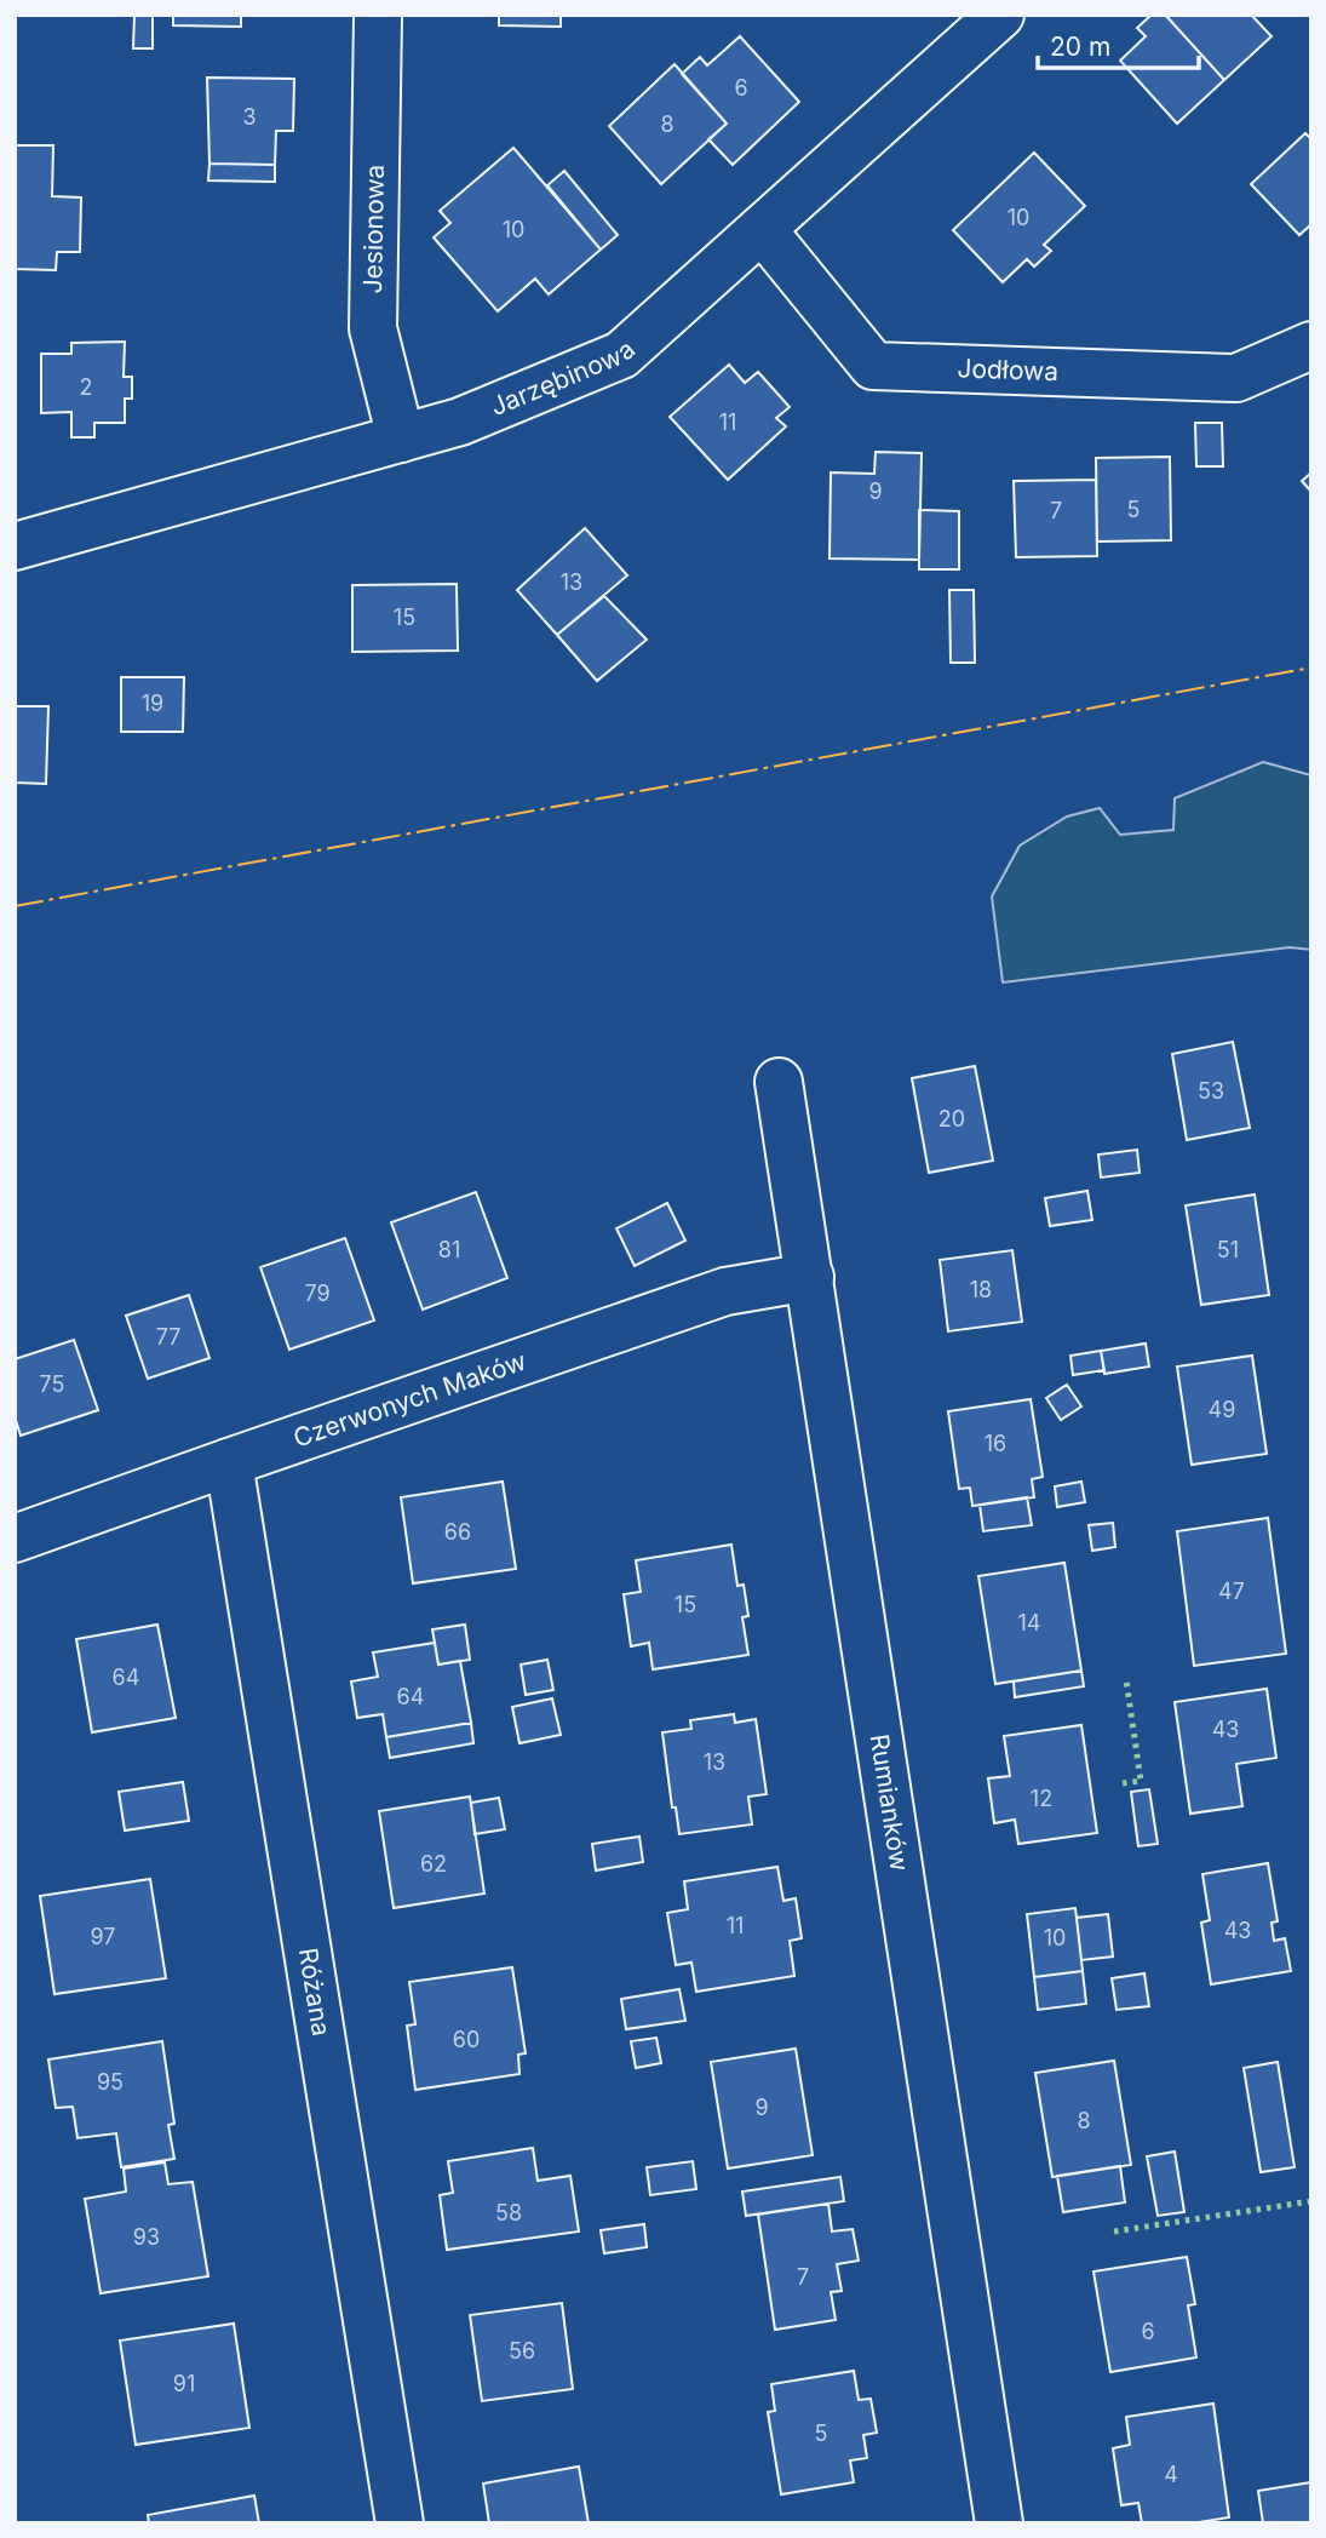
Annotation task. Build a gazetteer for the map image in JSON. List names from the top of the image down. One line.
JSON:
{"streets":{"street":["Jesionowa","Jodłowa","Jarzębinowa","Czerwonych Maków","Rumianków","Różana"]},"crossings":[["Jesionowa","Jarzębinowa"],["Jodłowa","Jarzębinowa"],["Czerwonych Maków","Rumianków"],["Czerwonych Maków","Różana"]],"house_numbers":["6","3","8","10","10","2","11","9","5","7","13","15","19","53","20","81","51","18","79","77","75","49","16","66","47","15","14","64","64","43","13","12","62","11","43","97","10","60","95","9","8","58","93","7","6","56","91","5","4"],"scale_bar":"20 m"}
